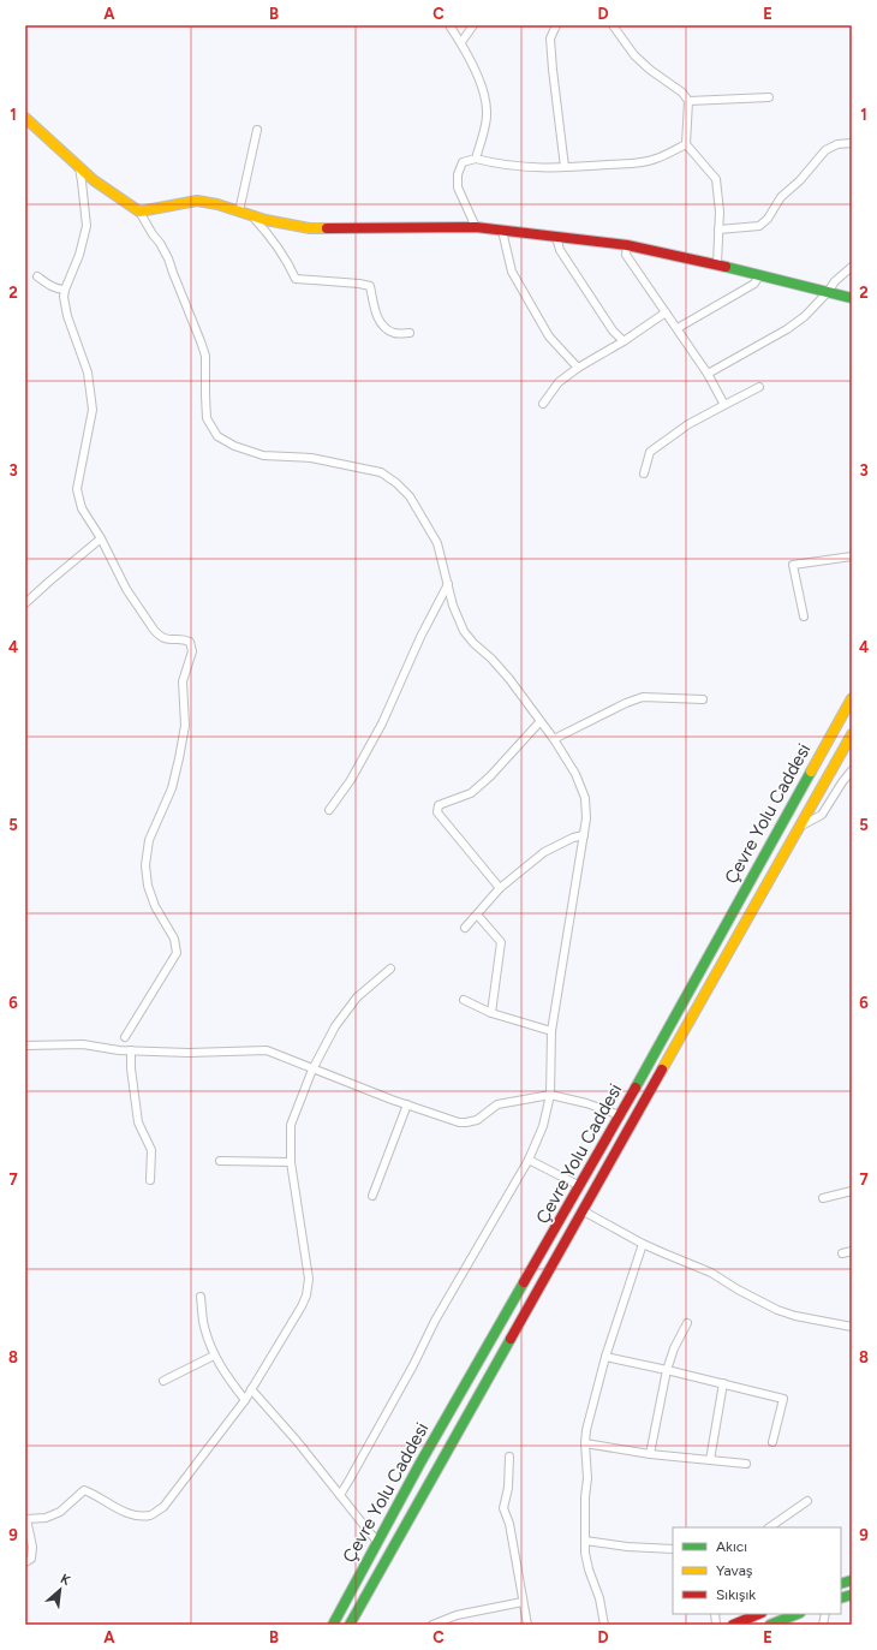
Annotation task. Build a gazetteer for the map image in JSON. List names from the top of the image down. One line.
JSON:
{"streets":{"main road":["Çevre Yolu Caddesi"]},"legend":["Akıcı","Yavaş","Sıkışık"],"north":"top right","grid":{"columns":["A","B","C","D","E"],"rows":["1","2","3","4","5","6","7","8","9"]}}
